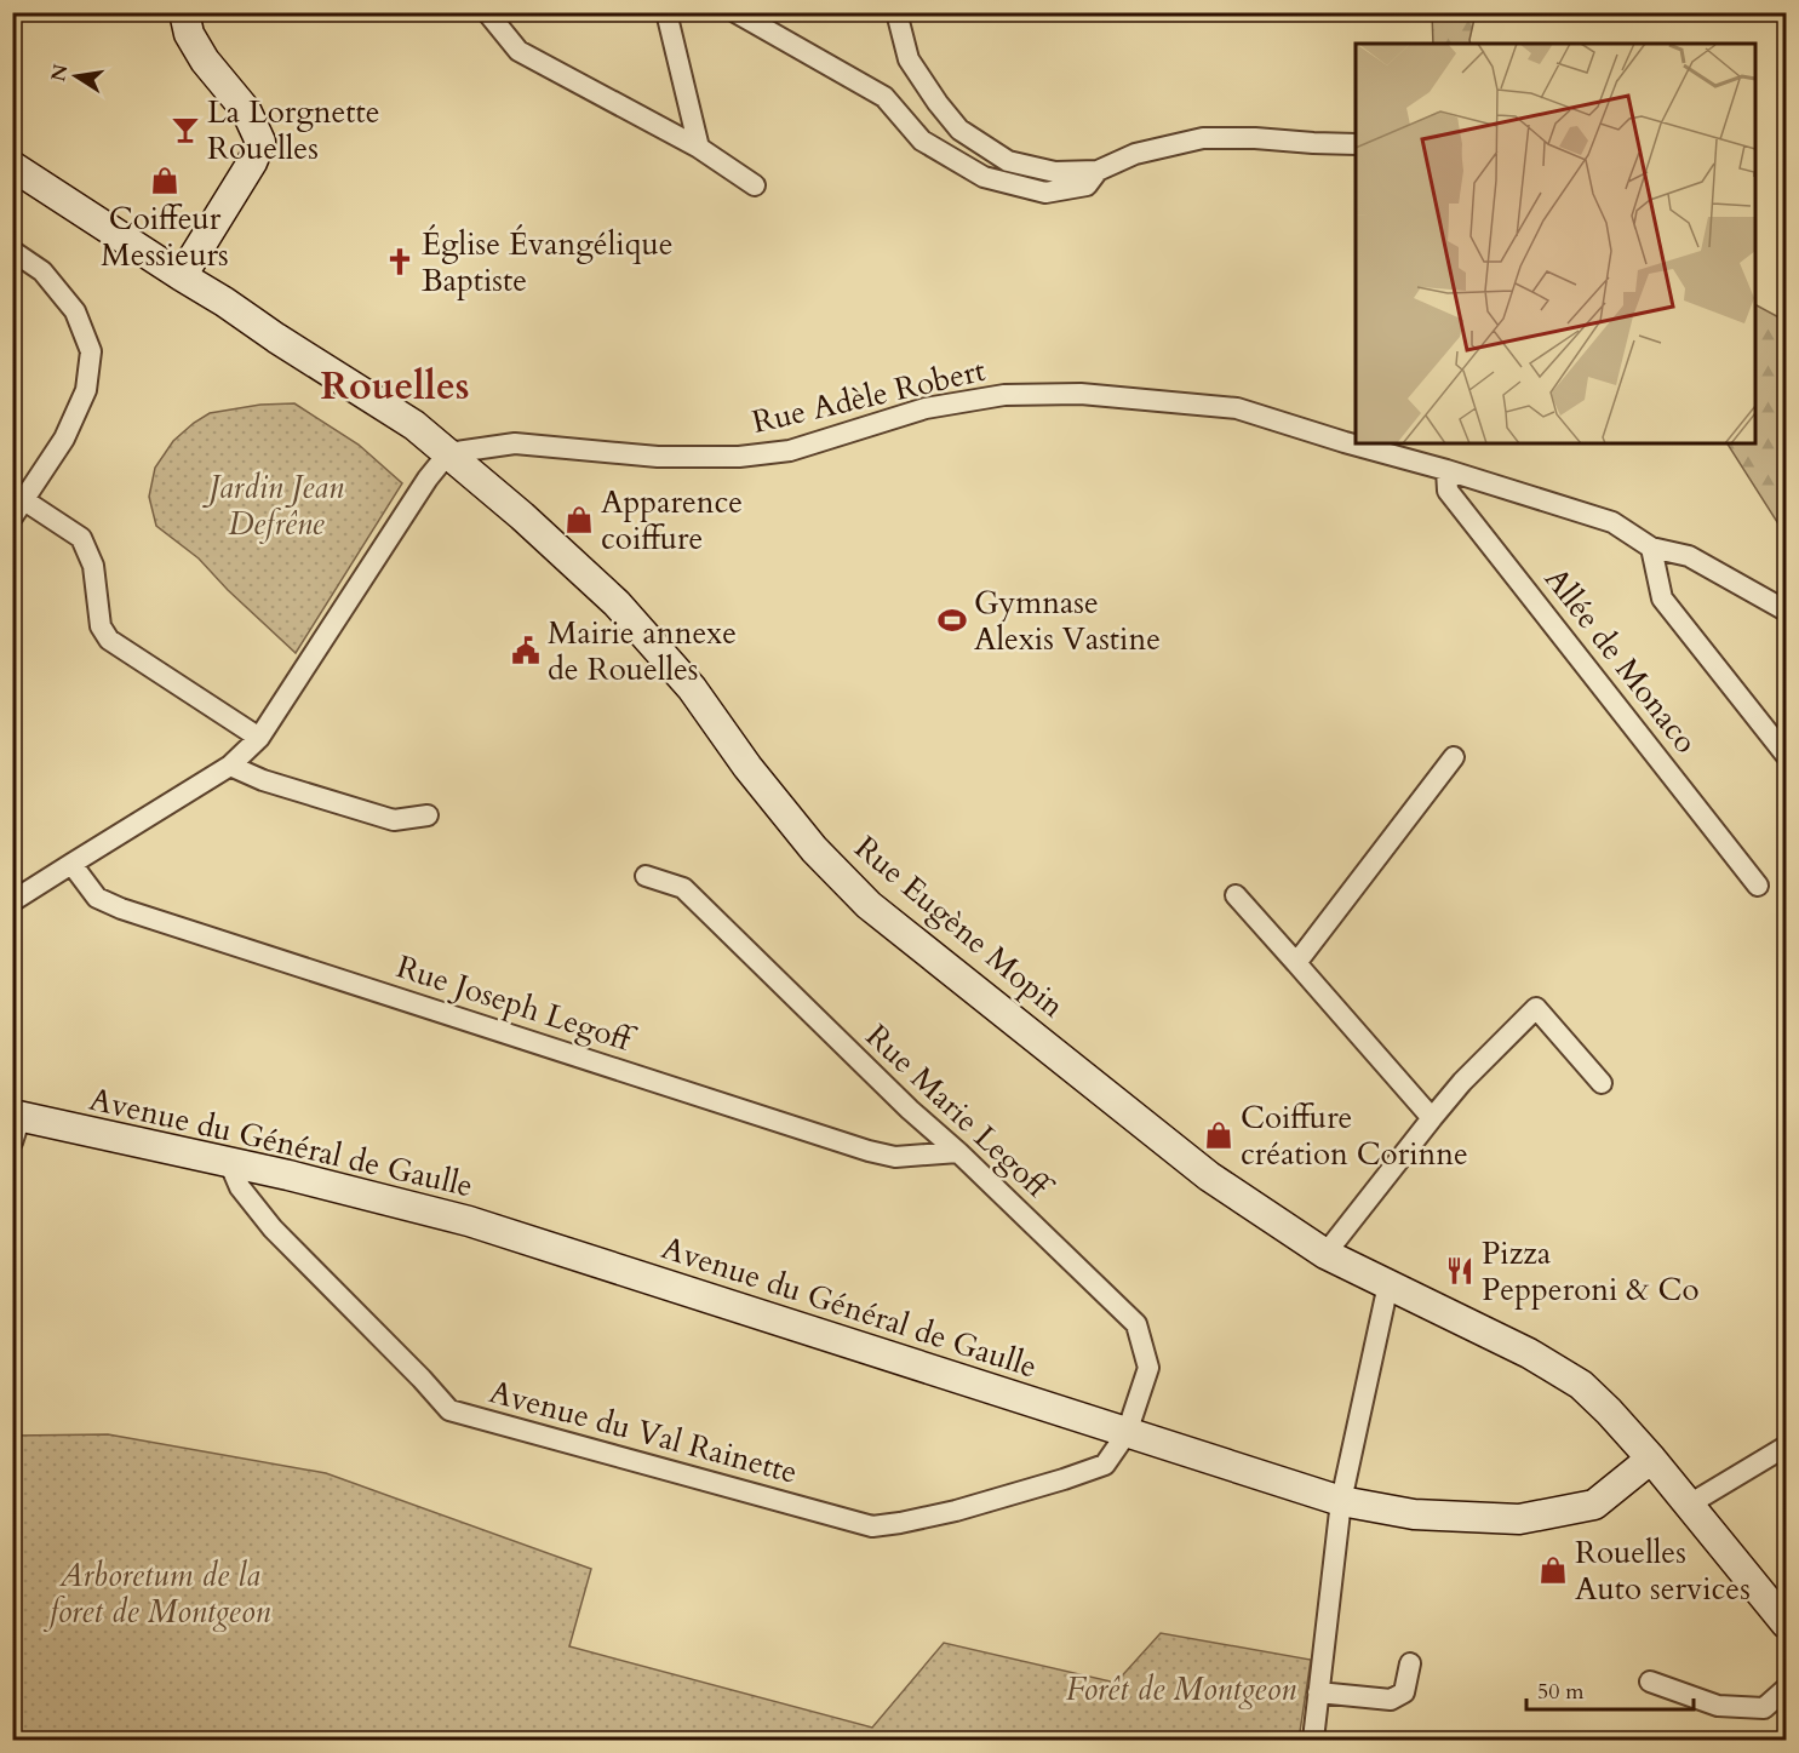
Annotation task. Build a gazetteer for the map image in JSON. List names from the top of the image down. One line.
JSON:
{"streets":{"main road":["Rue Eugène Mopin","Avenue du Général de Gaulle"],"street":["Rue Adèle Robert","Allée de Monaco","Rue Joseph Legoff","Rue Marie Legoff","Avenue du Val Rainette"]},"crossings":[["Rue Adèle Robert","Allée de Monaco"],["Rue Adèle Robert","Rue Eugène Mopin"],["Rue Eugène Mopin","Avenue du Général de Gaulle"],["Rue Joseph Legoff","Rue Marie Legoff"],["Rue Marie Legoff","Avenue du Général de Gaulle"],["Rue Marie Legoff","Avenue du Val Rainette"],["Avenue du Général de Gaulle","Avenue du Val Rainette"]],"districts":["Rouelles"],"parks":["Jardin Jean Defrêne","Arboretum de la foret de Montgeon","Forêt de Montgeon"],"places":{"bar":["La Lorgnette Rouelles"],"shop":["Coiffeur Messieurs","Apparence coiffure","Coiffure création Corinne","Rouelles Auto services"],"church":["Église Évangélique Baptiste"],"sports":["Gymnase Alexis Vastine"],"public building":["Mairie annexe de Rouelles"],"restaurant":["Pizza Pepperoni & Co"]},"scale_bar":"50 m","north":"left"}
